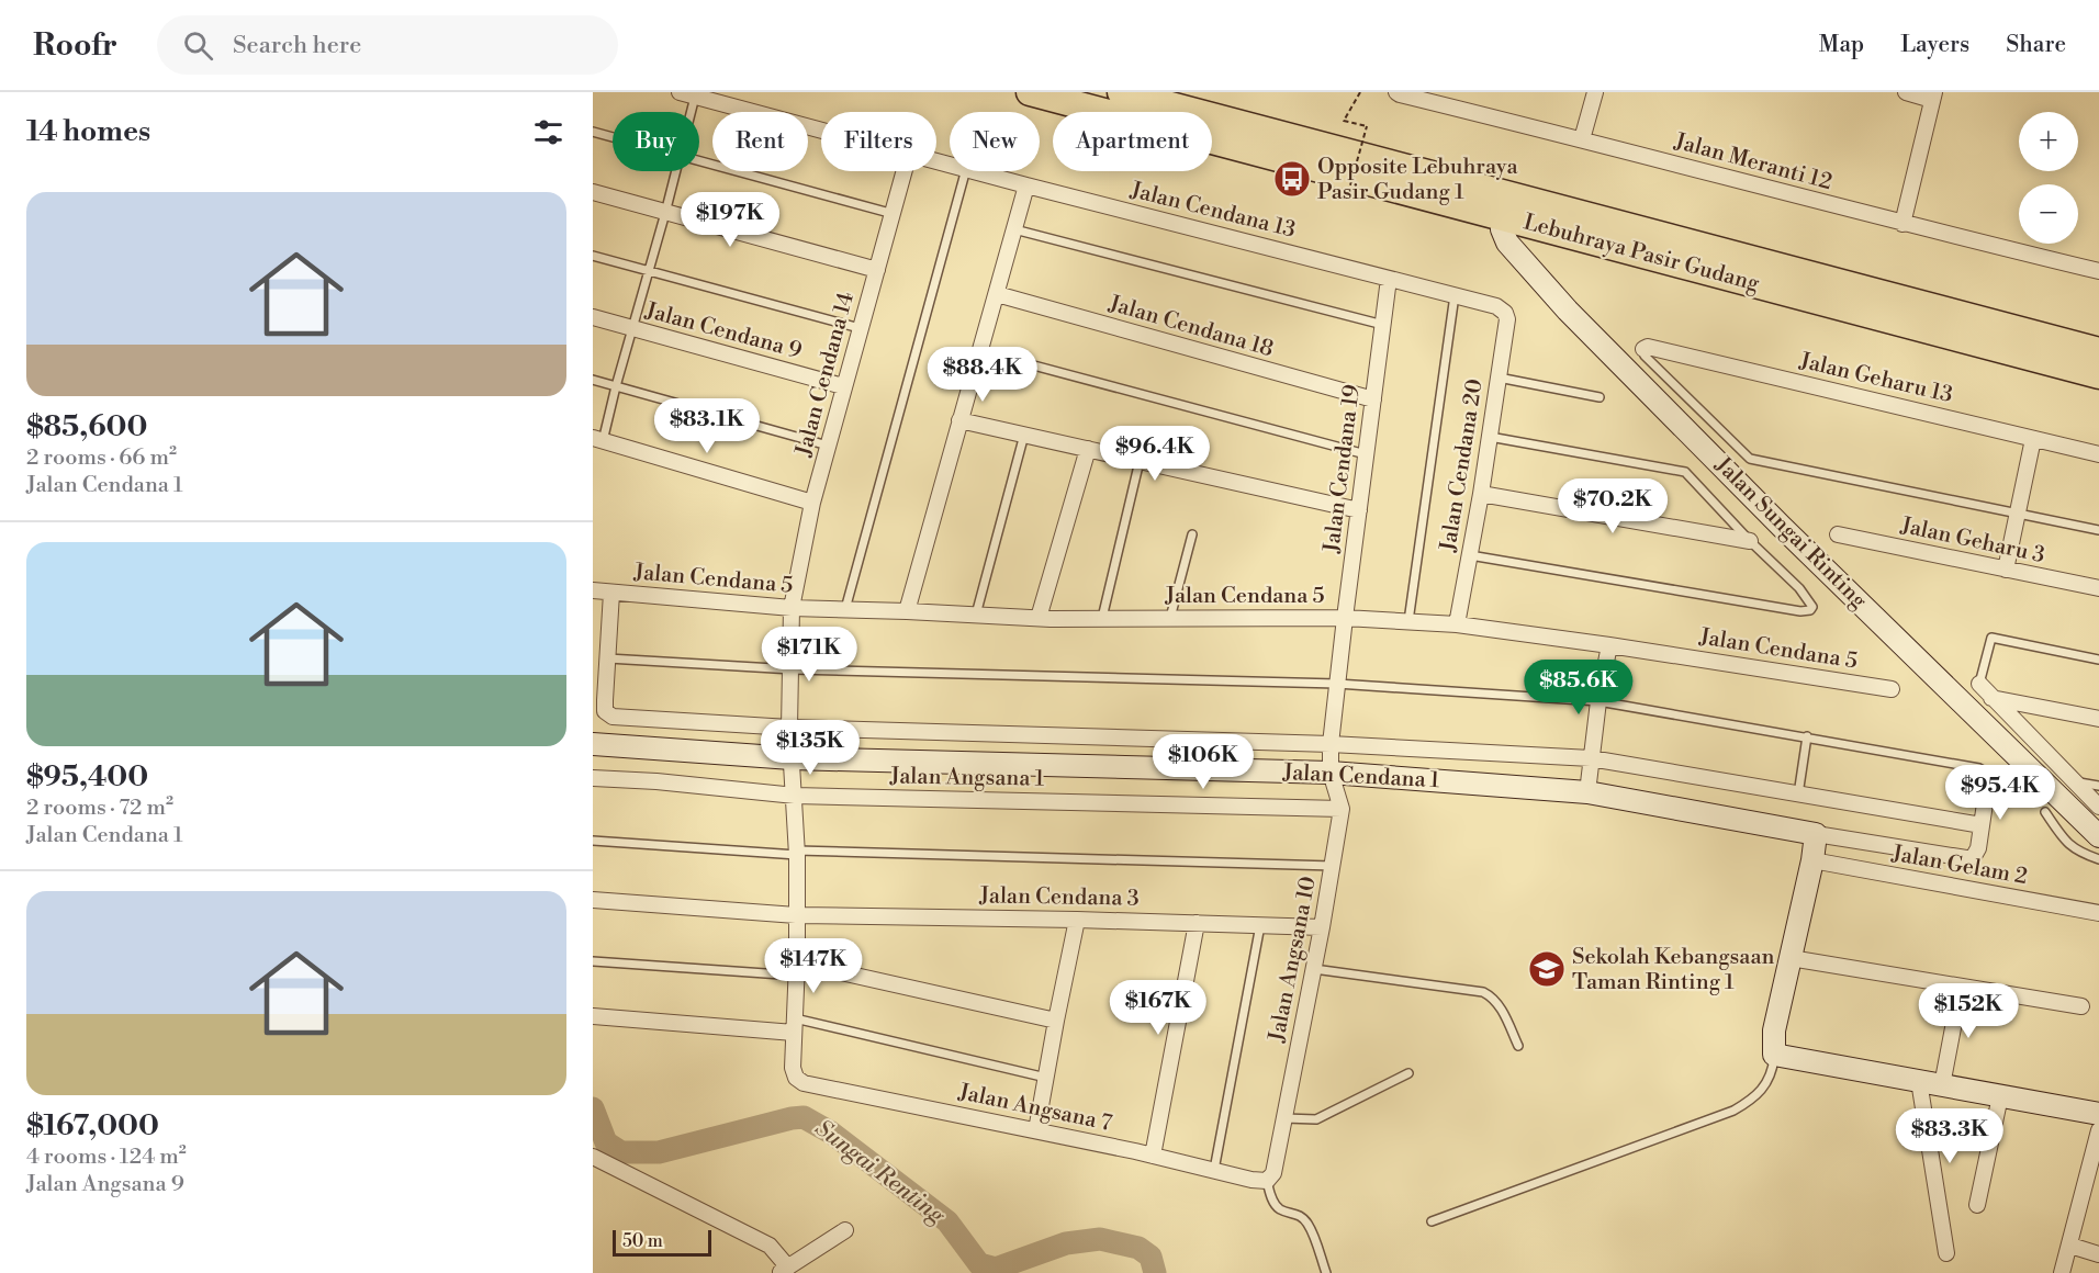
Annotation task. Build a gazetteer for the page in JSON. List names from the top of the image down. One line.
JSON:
{"streets":{"highway":["Lebuhraya Pasir Gudang"],"street":["Jalan Meranti 12","Jalan Cendana 13","Jalan Cendana 18","Jalan Cendana 9","Jalan Cendana 14","Jalan Geharu 13","Jalan Cendana 20","Jalan Cendana 19","Jalan Sungai Rinting","Jalan Geharu 3","Jalan Cendana 5","Jalan Cendana 1","Jalan Angsana 1","Jalan Gelam 2","Jalan Cendana 3","Jalan Angsana 10","Jalan Angsana 7"]},"crossings":[["Jalan Cendana 13","Jalan Cendana 20"],["Jalan Cendana 13","Jalan Cendana 19"],["Lebuhraya Pasir Gudang","Jalan Sungai Rinting"],["Jalan Cendana 18","Jalan Cendana 19"],["Jalan Cendana 9","Jalan Cendana 14"],["Jalan Cendana 14","Jalan Cendana 5"],["Jalan Cendana 14","Jalan Cendana 1"],["Jalan Cendana 14","Jalan Angsana 1"],["Jalan Cendana 14","Jalan Cendana 3"],["Jalan Cendana 14","Jalan Angsana 7"],["Jalan Cendana 20","Jalan Cendana 5"],["Jalan Cendana 19","Jalan Cendana 5"],["Jalan Cendana 19","Jalan Cendana 1"],["Jalan Cendana 19","Jalan Angsana 10"],["Jalan Cendana 1","Jalan Angsana 10"],["Jalan Angsana 1","Jalan Angsana 10"],["Jalan Cendana 3","Jalan Angsana 10"],["Jalan Angsana 10","Jalan Angsana 7"]],"water":["Sungai Renting"],"places":{"bus stop":["Opposite Lebuhraya Pasir Gudang 1"],"school or university":["Sekolah Kebangsaan Taman Rinting 1"]},"scale_bar":"50 m","page":{"header":"Roofr","search":"Search here","nav":["Map","Layers","Share"],"heading":"14 homes","map_buttons":["+","−"],"chip":["Buy","Rent","Filters","New","Apartment"],"list":[{"name":"$85,600","note":"2 rooms · 66 m² · Jalan Cendana 1"},{"name":"$95,400","note":"2 rooms · 72 m² · Jalan Cendana 1"},{"name":"$167,000","note":"4 rooms · 124 m² · Jalan Angsana 9"}],"price":["$197K","$88.4K","$83.1K","$96.4K","$70.2K","$171K","$85.6K","$135K","$106K","$95.4K","$147K","$167K","$152K","$83.3K"],"scale":"50 m"}}
